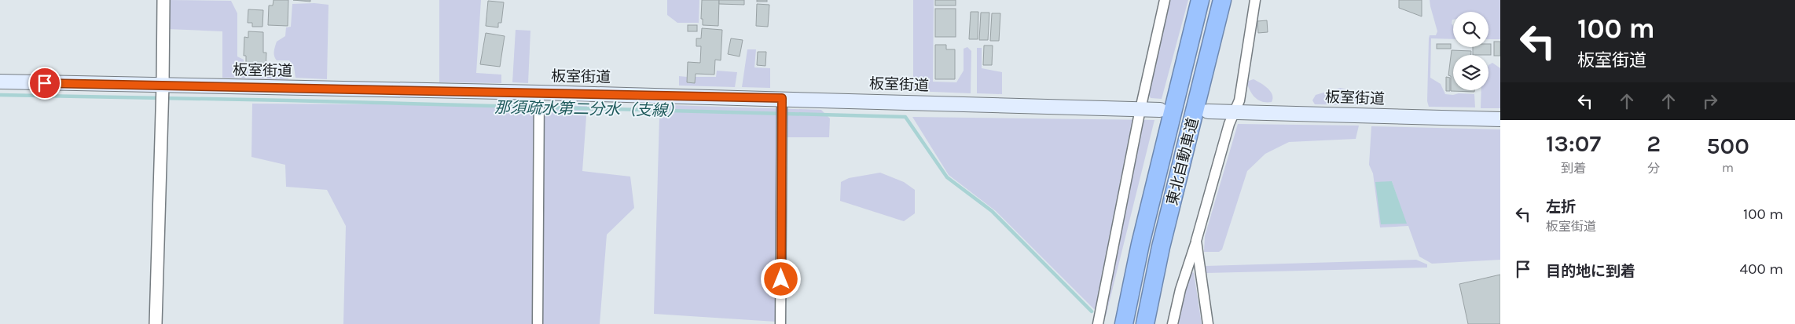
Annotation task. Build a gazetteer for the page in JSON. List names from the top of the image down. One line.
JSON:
{"streets":{"highway":["東北自動車道"],"main road":["板室街道"]},"water":["那須疏水第二分水（支線）"],"page":{"turn":["100 m","板室街道"],"eta":["13:07","到着","2","分","500","m"],"list":[{"name":"左折","note":"板室街道","value":"100 m"},{"name":"目的地に到着","value":"400 m"}]}}
